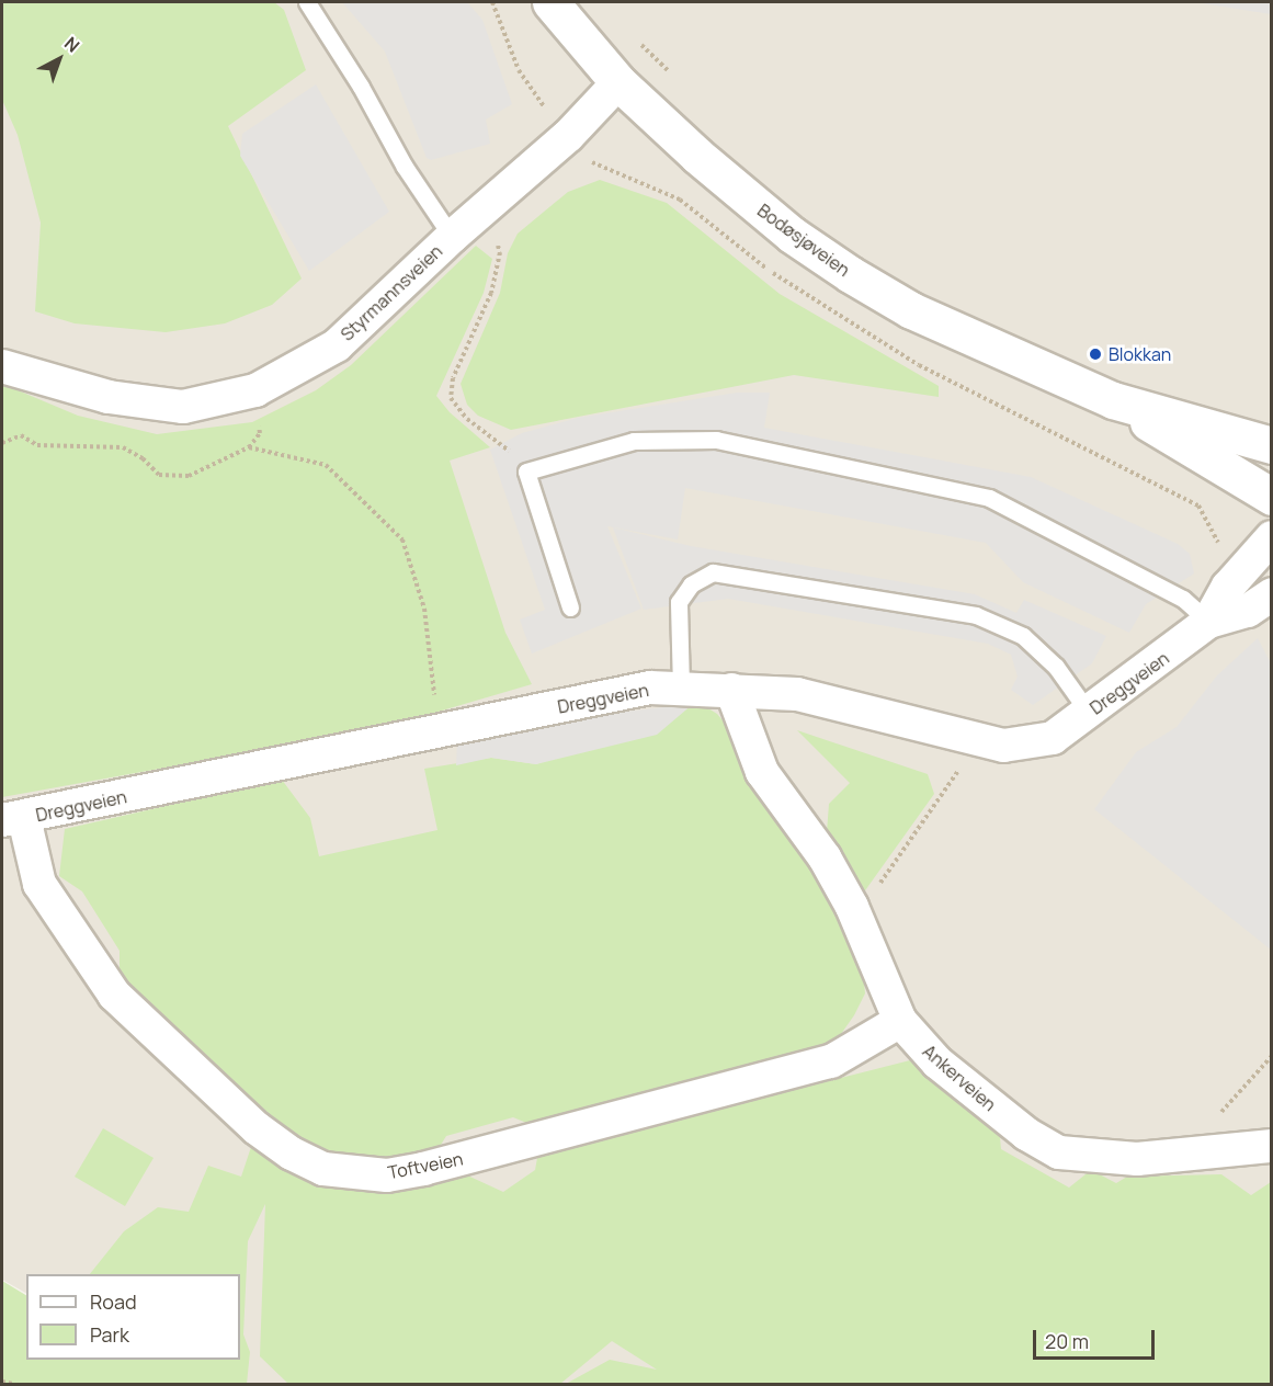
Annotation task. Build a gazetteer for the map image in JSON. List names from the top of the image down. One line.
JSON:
{"streets":{"street":["Bodøsjøveien","Styrmannsveien","Dreggveien","Ankerveien","Toftveien"]},"crossings":[["Bodøsjøveien","Styrmannsveien"],["Dreggveien","Ankerveien"],["Dreggveien","Toftveien"],["Ankerveien","Toftveien"]],"places":["Blokkan"],"legend":["Road","Park"],"scale_bar":"20 m","north":"top right"}
